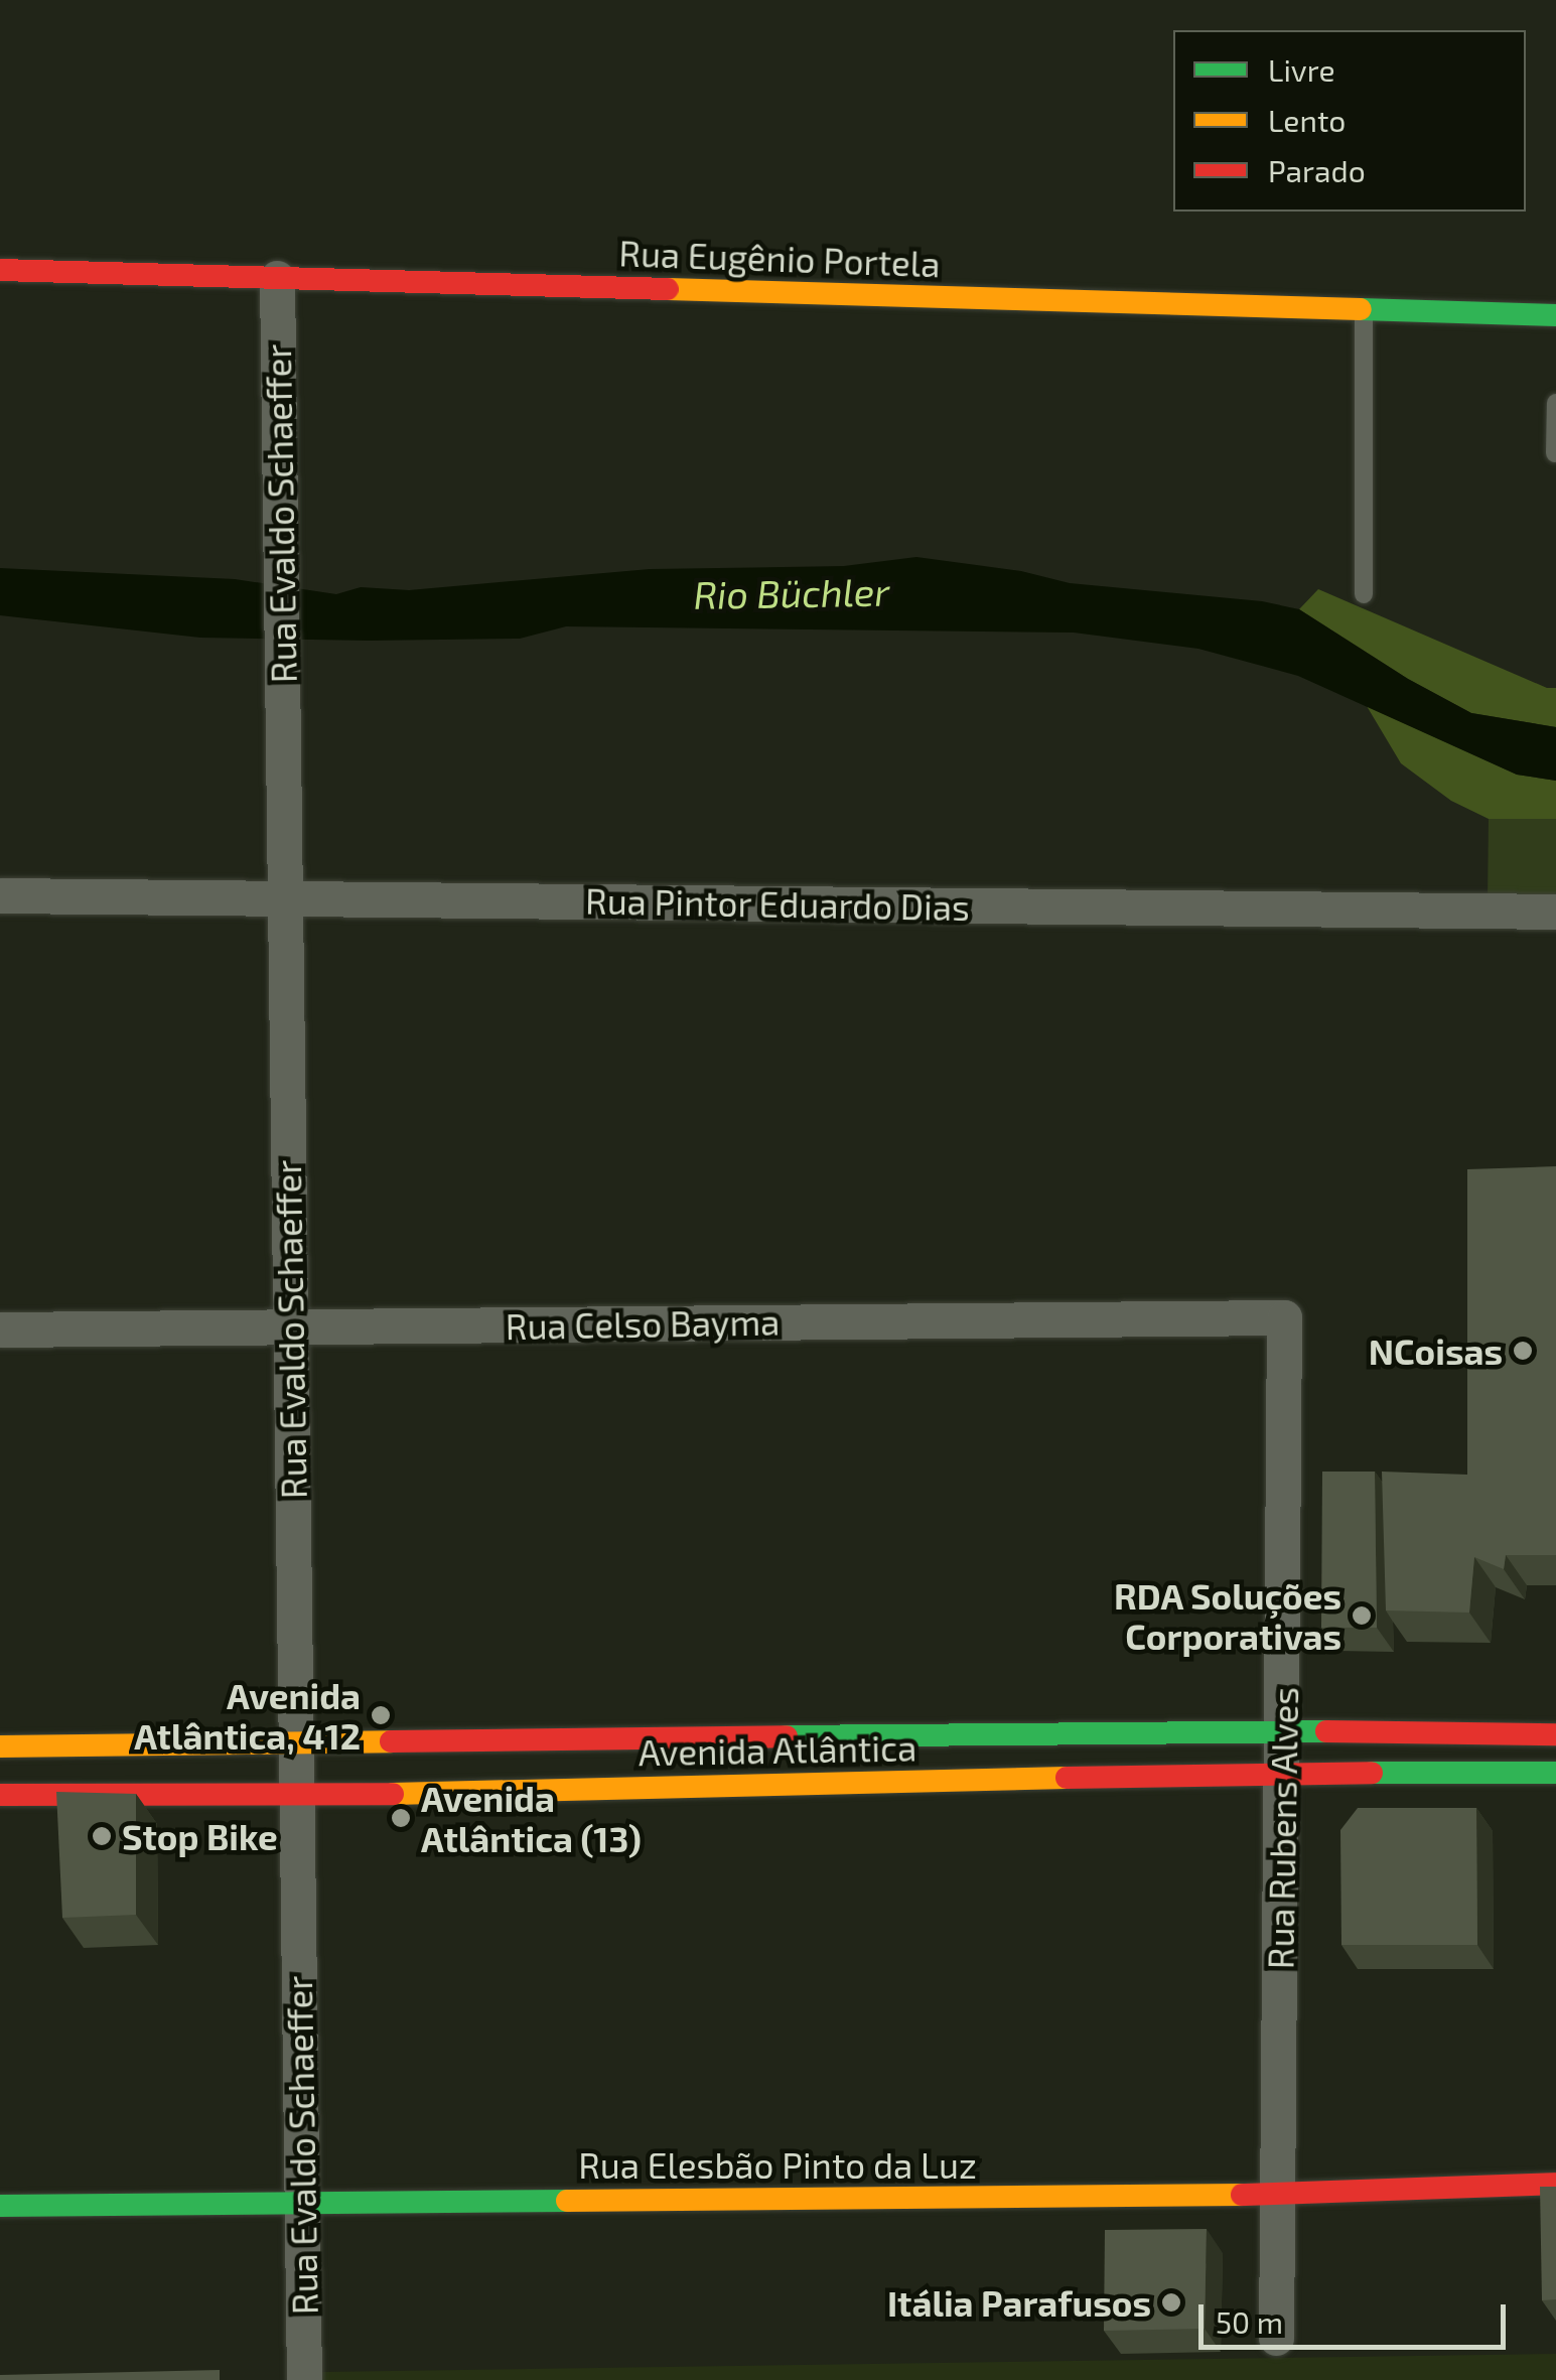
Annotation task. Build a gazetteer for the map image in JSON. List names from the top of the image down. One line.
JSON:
{"streets":{"street":["Rua Eugênio Portela","Rua Evaldo Schaeffer","Rua Pintor Eduardo Dias","Rua Celso Bayma","Avenida Atlântica","Rua Rubens Alves","Rua Elesbão Pinto da Luz"]},"crossings":[["Rua Eugênio Portela","Rua Evaldo Schaeffer"],["Rua Evaldo Schaeffer","Rua Pintor Eduardo Dias"],["Rua Evaldo Schaeffer","Rua Celso Bayma"],["Rua Evaldo Schaeffer","Avenida Atlântica"],["Rua Evaldo Schaeffer","Rua Elesbão Pinto da Luz"],["Rua Celso Bayma","Rua Rubens Alves"],["Avenida Atlântica","Rua Rubens Alves"],["Rua Rubens Alves","Rua Elesbão Pinto da Luz"]],"water":["Rio Büchler"],"places":["NCoisas","RDA Soluções Corporativas","Avenida Atlântica, 412","Avenida Atlântica (13)","Stop Bike","Itália Parafusos"],"legend":["Livre","Lento","Parado"],"scale_bar":"50 m"}
